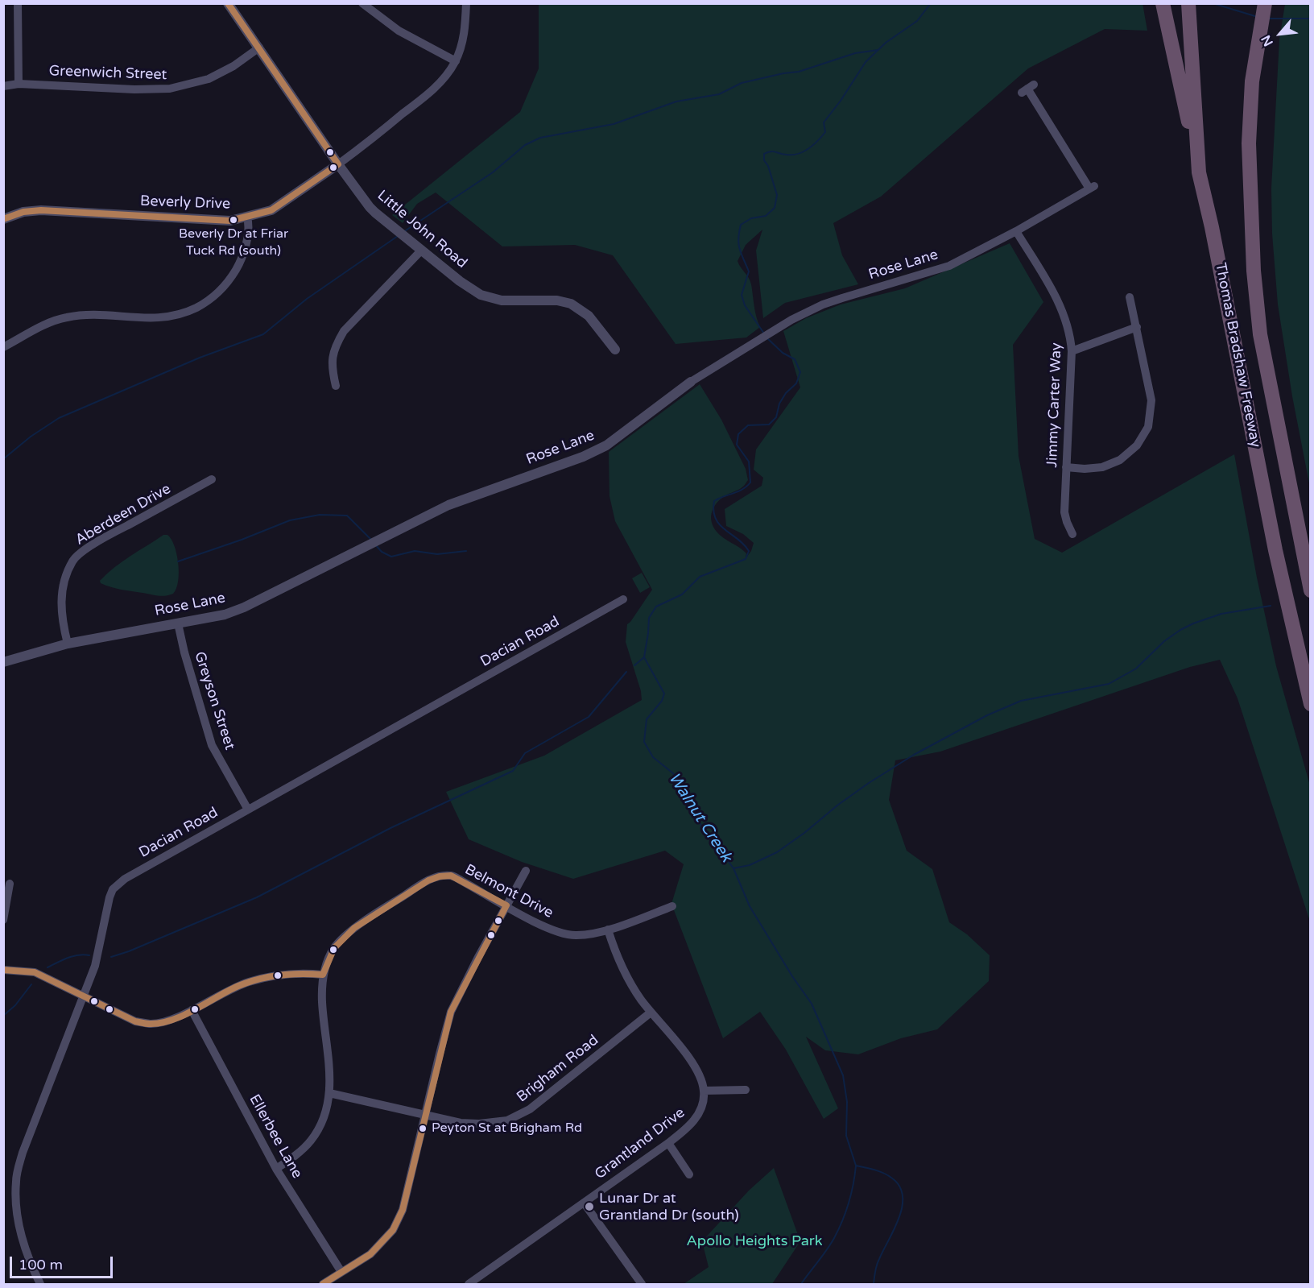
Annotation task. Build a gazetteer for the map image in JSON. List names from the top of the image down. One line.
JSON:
{"streets":{"highway":["Thomas Bradshaw Freeway"],"street":["Greenwich Street","Beverly Drive","Little John Road","Rose Lane","Jimmy Carter Way","Aberdeen Drive","Dacian Road","Greyson Street","Belmont Drive","Brigham Road","Ellerbee Lane","Grantland Drive"]},"crossings":[["Greenwich Street","Little John Road"],["Beverly Drive","Little John Road"],["Rose Lane","Jimmy Carter Way"],["Rose Lane","Aberdeen Drive"],["Rose Lane","Greyson Street"],["Dacian Road","Greyson Street"],["Belmont Drive","Brigham Road"],["Belmont Drive","Ellerbee Lane"]],"water":["Walnut Creek"],"parks":["Apollo Heights Park"],"places":["Beverly Dr at Friar Tuck Rd (south)","Peyton St at Brigham Rd","Lunar Dr at Grantland Dr (south)"],"scale_bar":"100 m","north":"bottom left"}
